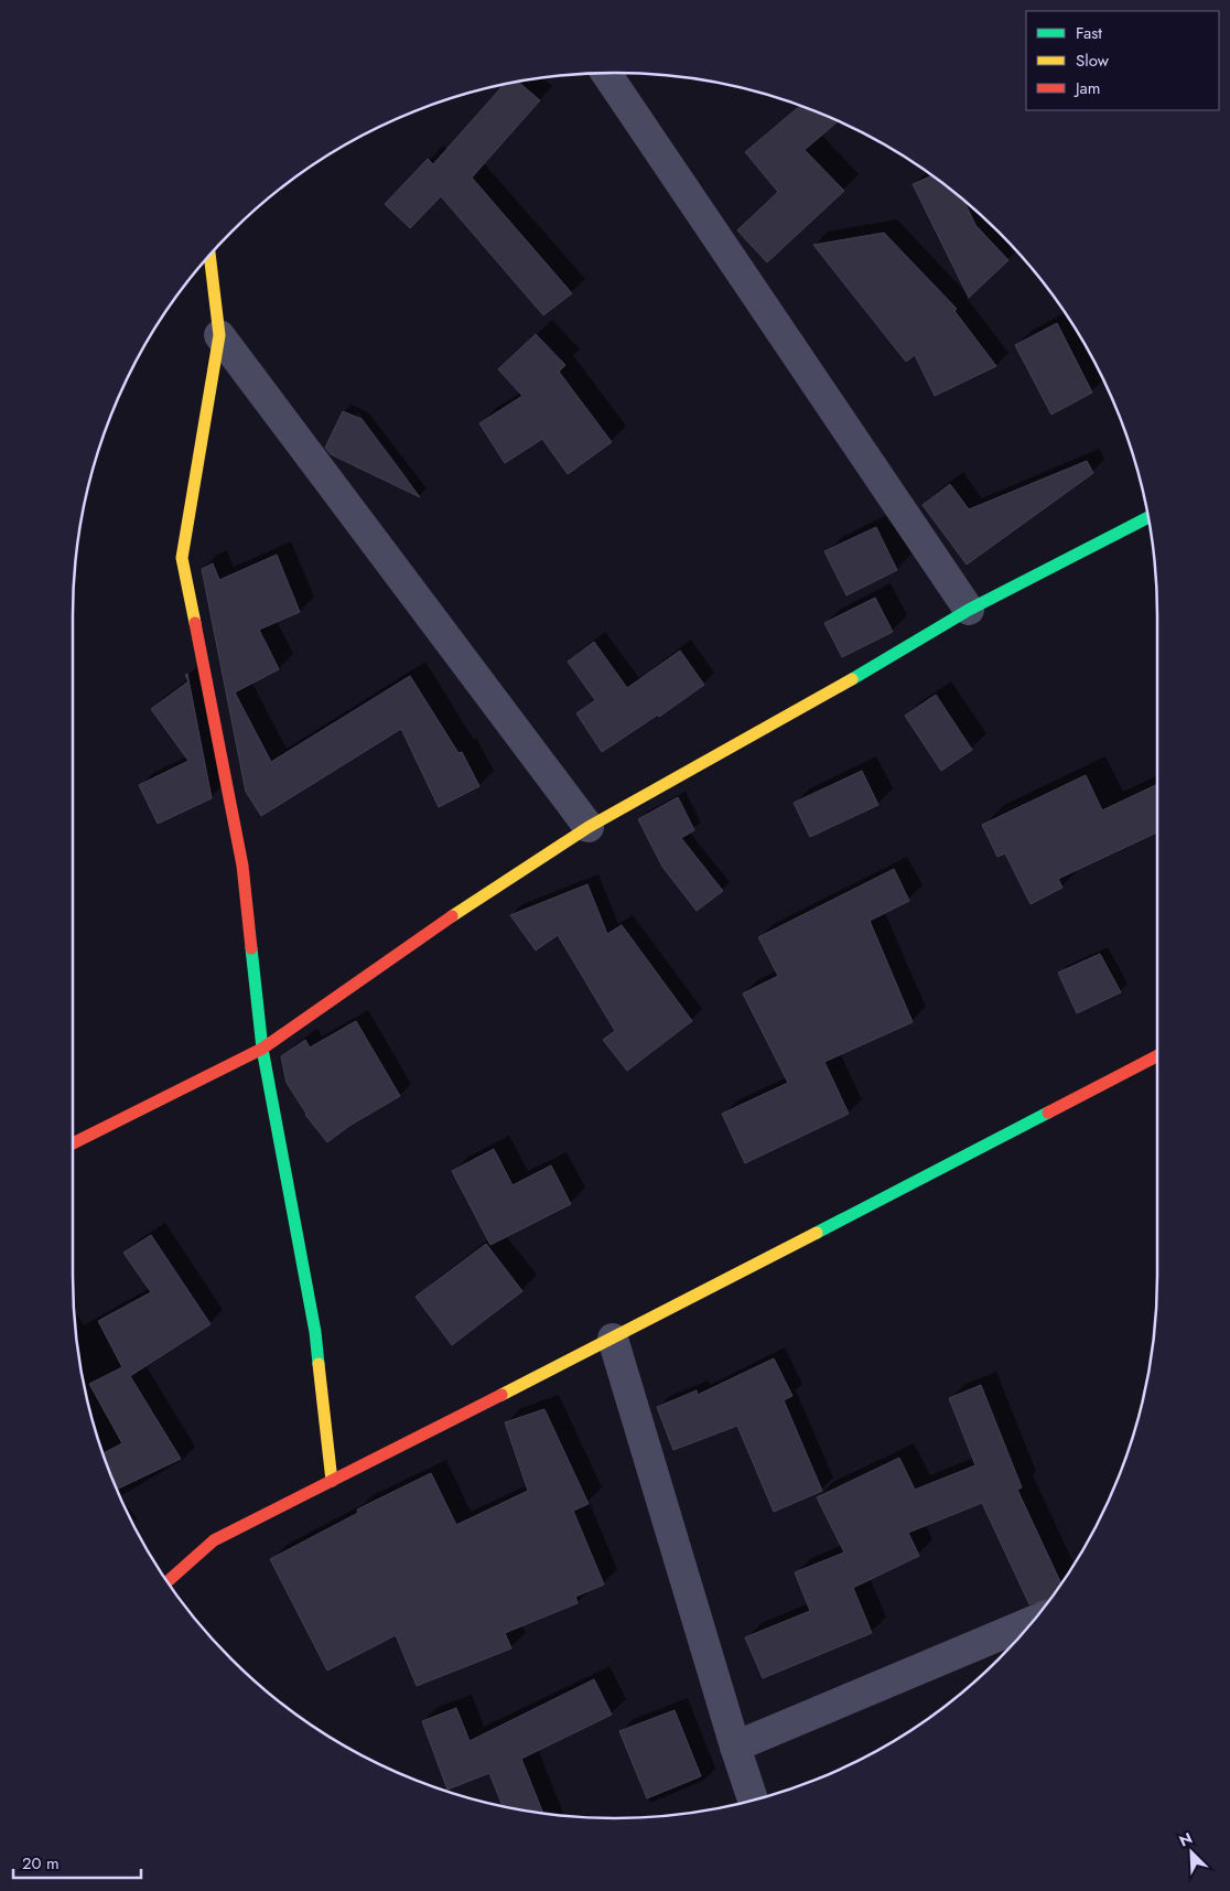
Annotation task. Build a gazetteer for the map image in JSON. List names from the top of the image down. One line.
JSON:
{"legend":["Fast","Slow","Jam"],"scale_bar":"20 m","north":"top left"}
